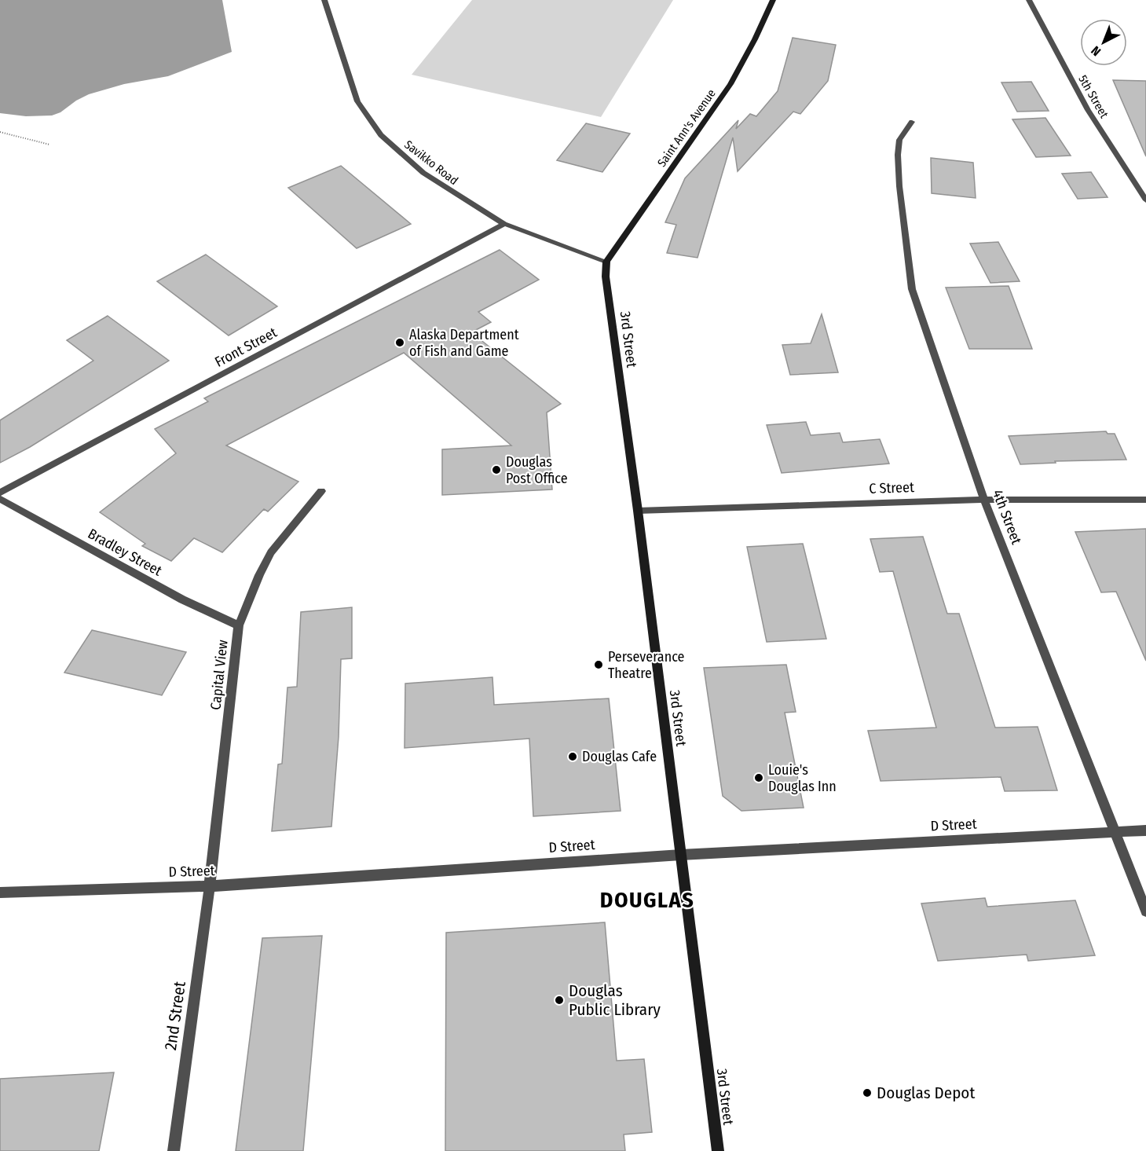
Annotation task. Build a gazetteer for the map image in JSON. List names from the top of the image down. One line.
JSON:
{"streets":{"main road":["Saint Ann's Avenue","3rd Street"],"street":["5th Street","Savikko Road","Front Street","C Street","4th Street","Bradley Street","Capital View","D Street","2nd Street"]},"crossings":[["Saint Ann's Avenue","Savikko Road"],["Saint Ann's Avenue","3rd Street"],["Savikko Road","3rd Street"],["Savikko Road","Front Street"],["3rd Street","C Street"],["3rd Street","D Street"],["C Street","4th Street"],["4th Street","D Street"],["Bradley Street","Capital View"],["Capital View","D Street"],["Capital View","2nd Street"],["D Street","2nd Street"]],"districts":["DOUGLAS"],"places":["Alaska Department of Fish and Game","Douglas Post Office","Perseverance Theatre","Douglas Cafe","Louie's Douglas Inn","Douglas Public Library","Douglas Depot"],"north":"bottom left"}
